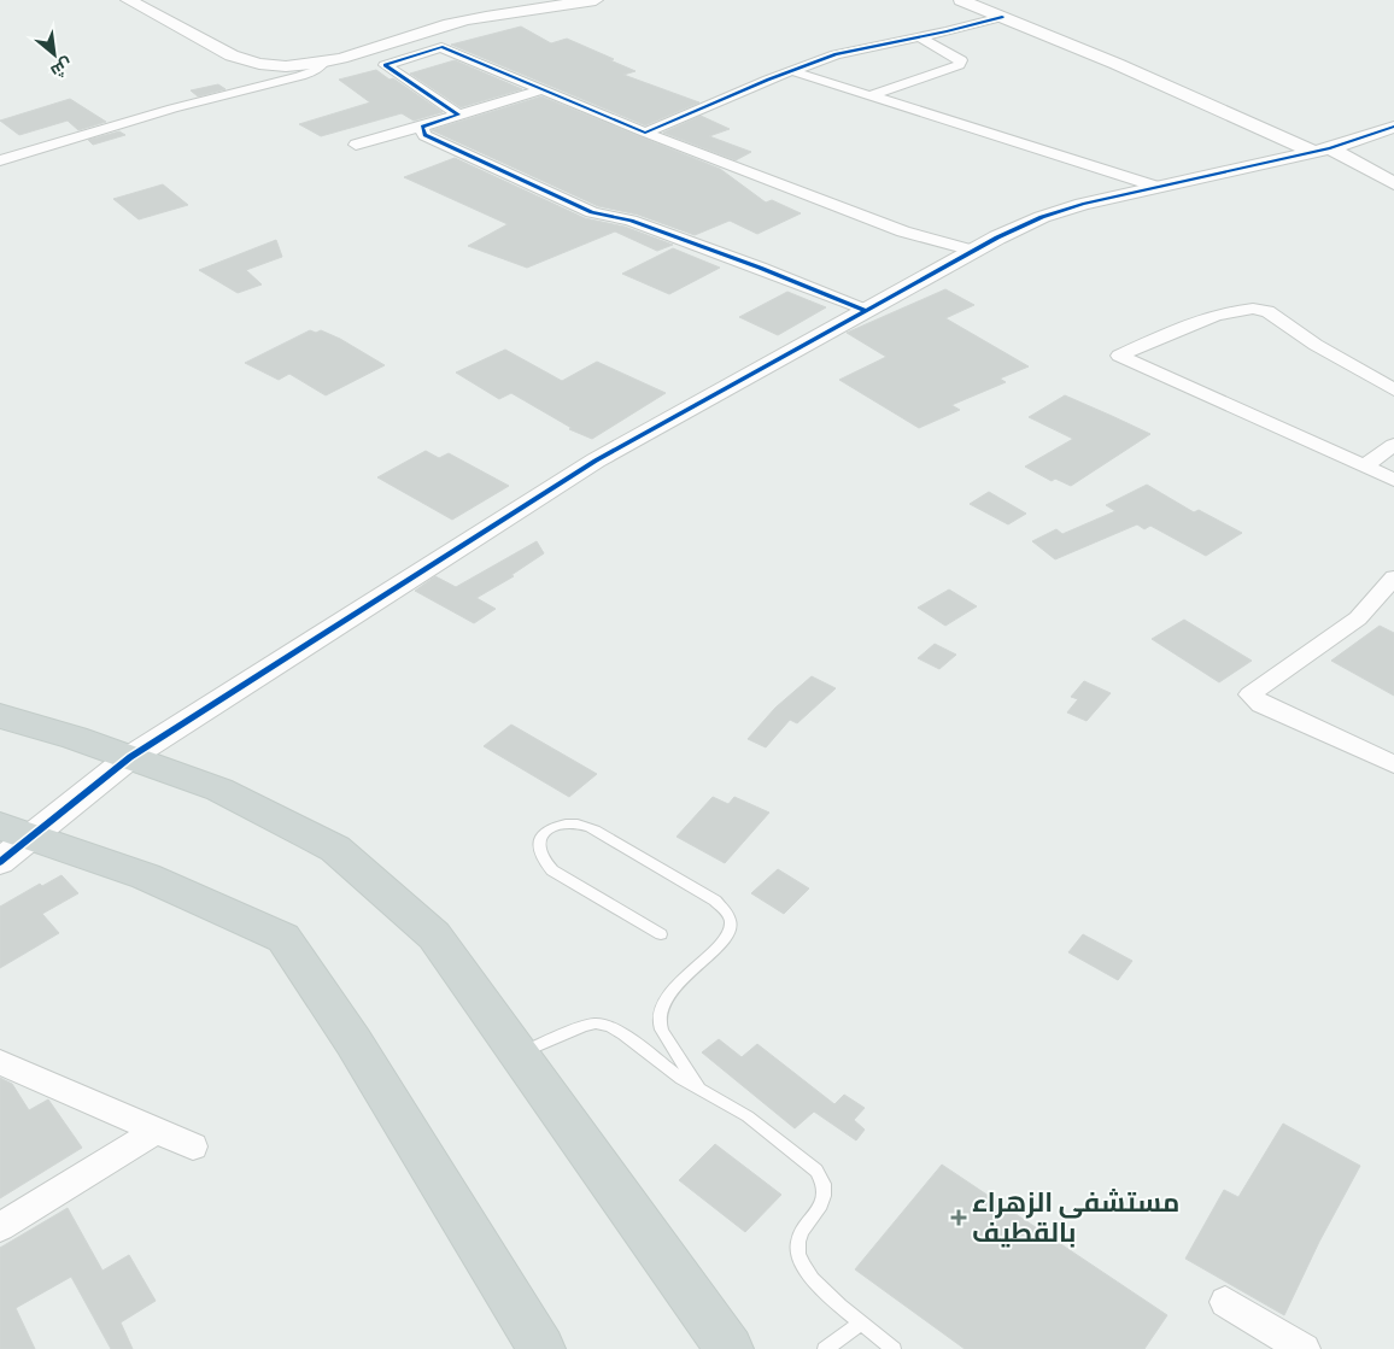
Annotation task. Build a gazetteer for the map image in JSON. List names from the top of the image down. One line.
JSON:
{"places":{"health":["مستشفى الزهراء بالقطيف"]},"north":"bottom right"}
